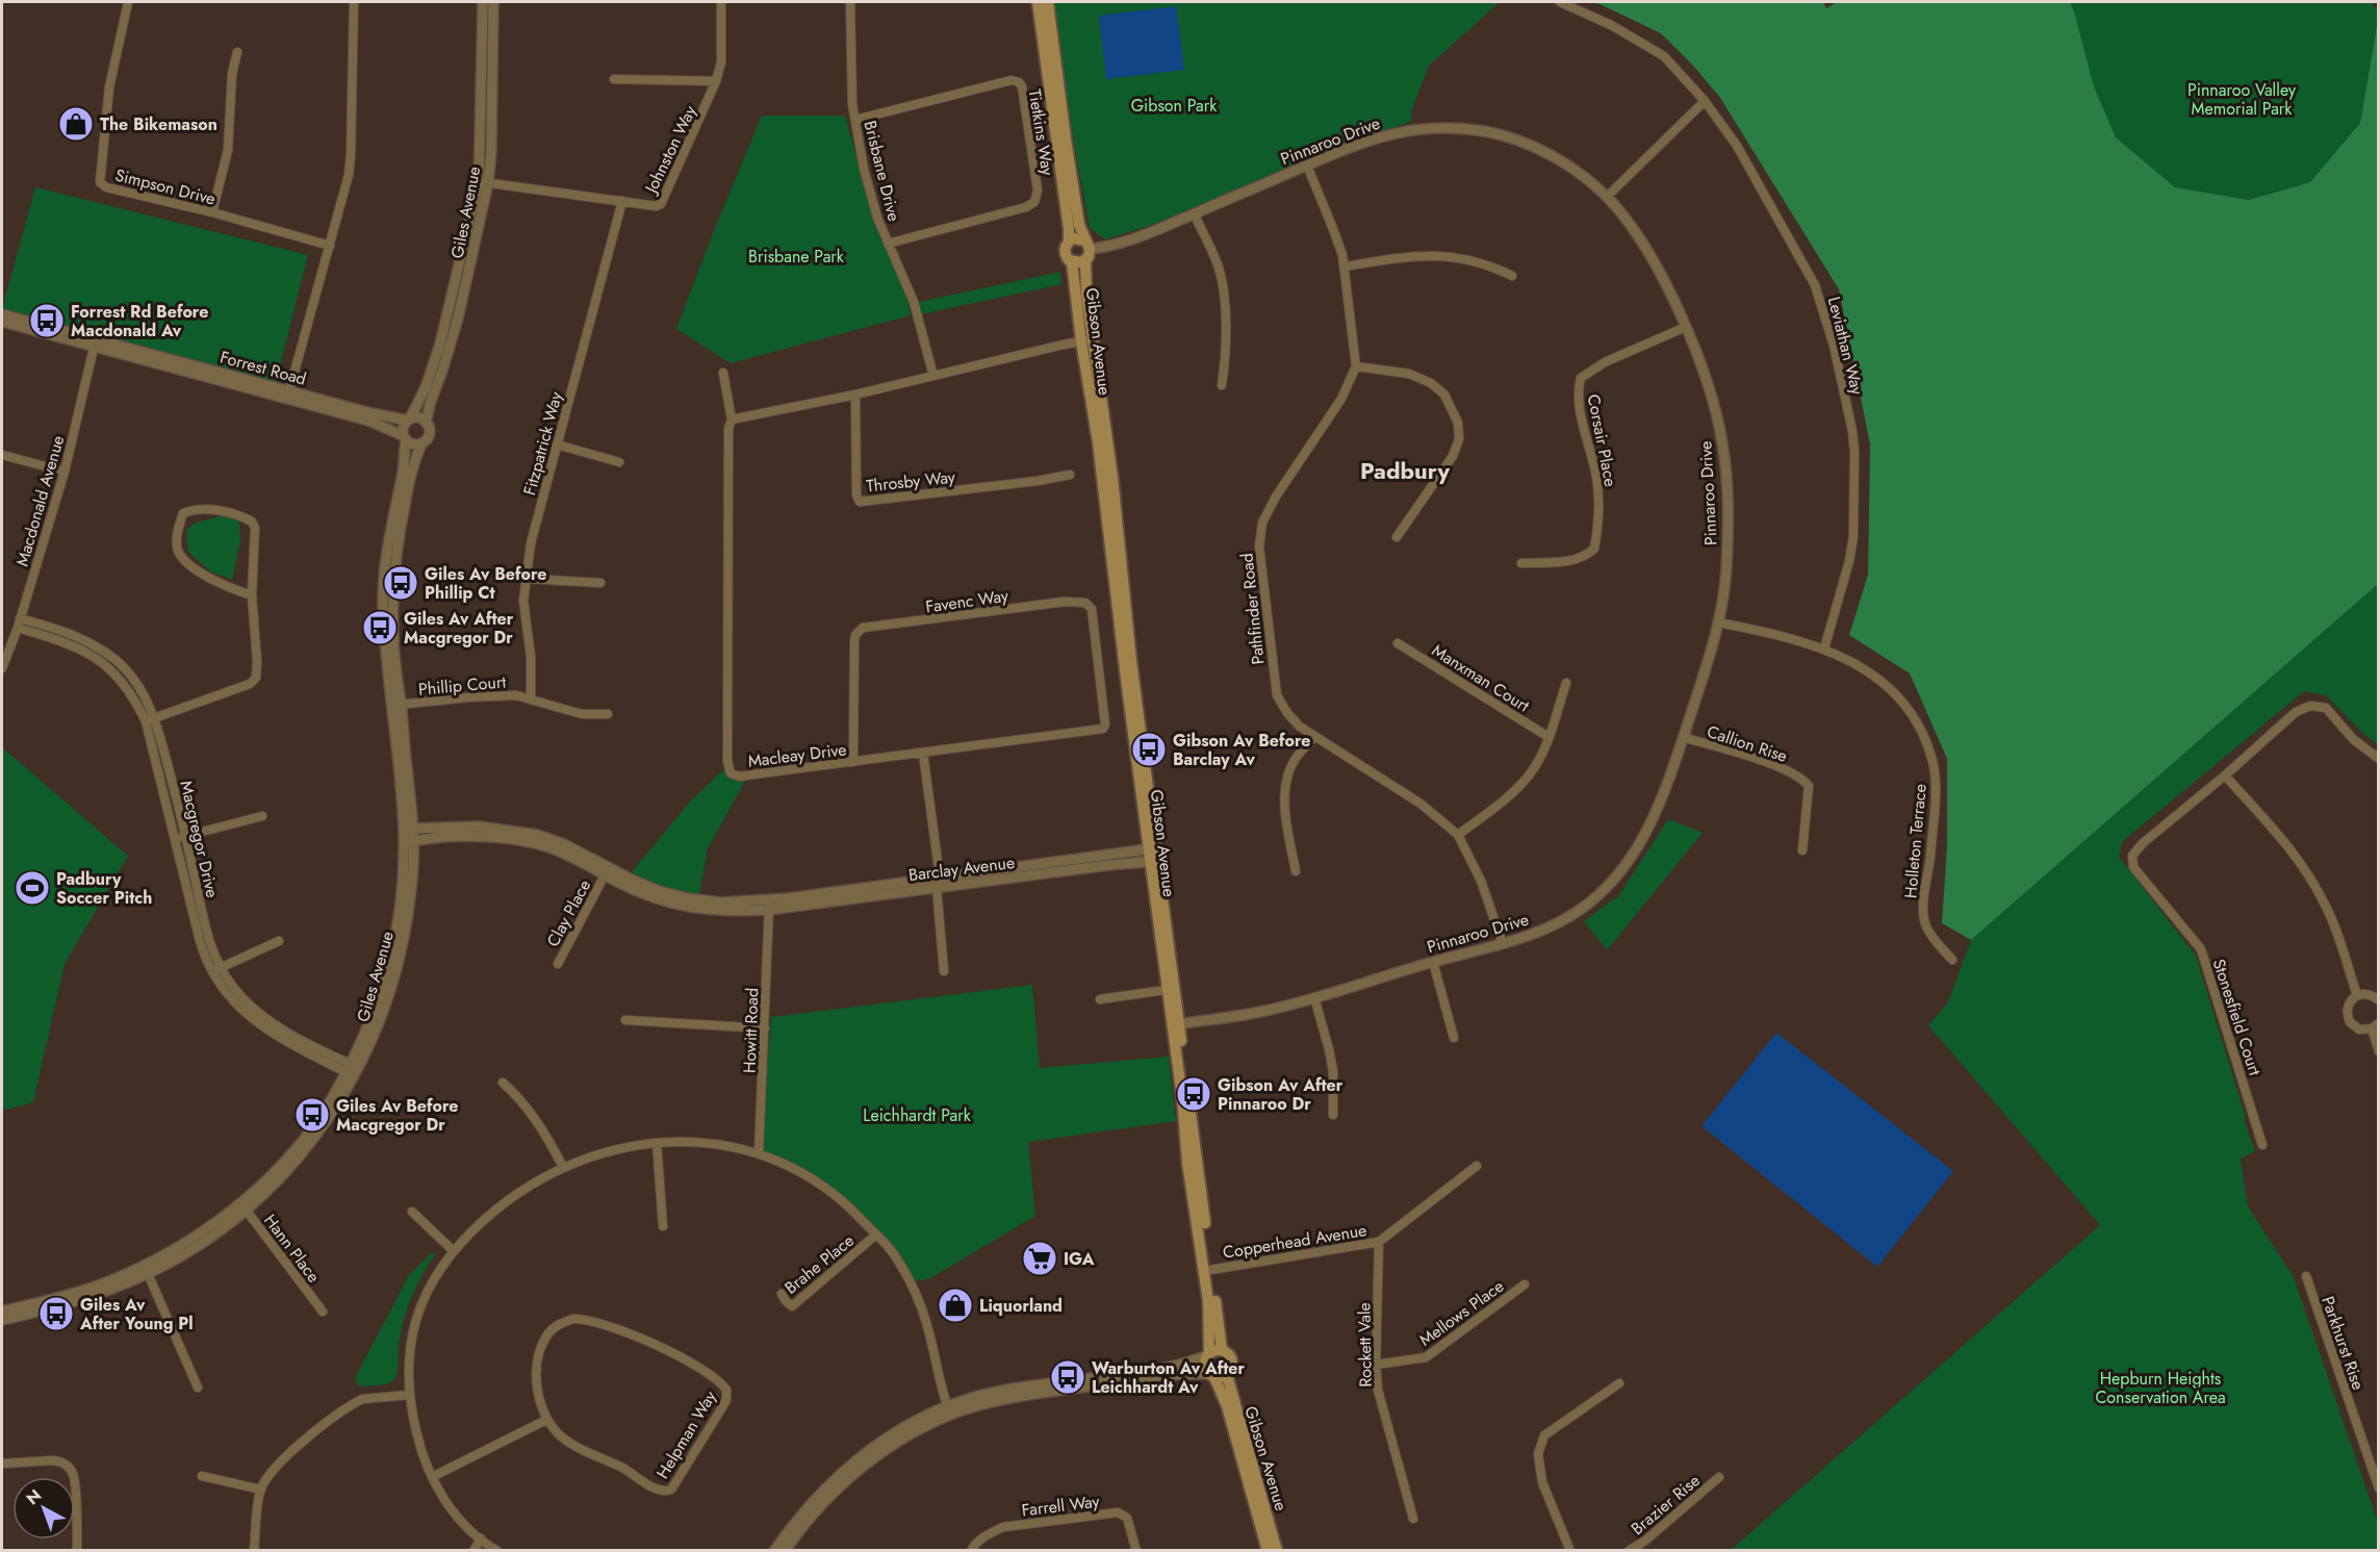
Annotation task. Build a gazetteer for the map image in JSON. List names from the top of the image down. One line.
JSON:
{"streets":{"main road":["Gibson Avenue"],"street":["Tietkins Way","Pinnaroo Drive","Johnston Way","Brisbane Drive","Simpson Drive","Giles Avenue","Leviathan Way","Forrest Road","Corsair Place","Fitzpatrick Way","Throsby Way","Macdonald Avenue","Favenc Way","Pathfinder Road","Manxman Court","Phillip Court","Callion Rise","Macleay Drive","Macgregor Drive","Holleton Terrace","Barclay Avenue","Clay Place","Stonesfield Court","Howitt Road","Copperhead Avenue","Hann Place","Brahe Place","Mellows Place","Parkhurst Rise","Rockett Vale","Helpman Way","Brazier Rise","Farrell Way"]},"crossings":[["Tietkins Way","Brisbane Drive"],["Pinnaroo Drive","Gibson Avenue"],["Pinnaroo Drive","Corsair Place"],["Pinnaroo Drive","Pathfinder Road"],["Pinnaroo Drive","Callion Rise"],["Pinnaroo Drive","Holleton Terrace"],["Johnston Way","Giles Avenue"],["Johnston Way","Fitzpatrick Way"],["Giles Avenue","Forrest Road"],["Giles Avenue","Phillip Court"],["Giles Avenue","Macgregor Drive"],["Giles Avenue","Barclay Avenue"],["Giles Avenue","Hann Place"],["Gibson Avenue","Barclay Avenue"],["Gibson Avenue","Copperhead Avenue"],["Leviathan Way","Holleton Terrace"],["Forrest Road","Macdonald Avenue"],["Fitzpatrick Way","Phillip Court"],["Macdonald Avenue","Macgregor Drive"],["Favenc Way","Macleay Drive"],["Barclay Avenue","Clay Place"],["Barclay Avenue","Howitt Road"],["Copperhead Avenue","Rockett Vale"],["Mellows Place","Rockett Vale"]],"districts":["Padbury"],"parks":["Pinnaroo Valley Memorial Park","Gibson Park","Brisbane Park","Leichhardt Park","Hepburn Heights Conservation Area"],"places":{"shop":["The Bikemason","Liquorland"],"bus stop":["Forrest Rd Before Macdonald Av","Giles Av Before Phillip Ct","Giles Av After Macgregor Dr","Gibson Av Before Barclay Av","Gibson Av After Pinnaroo Dr","Giles Av Before Macgregor Dr","Giles Av After Young Pl","Warburton Av After Leichhardt Av"],"sports":["Padbury Soccer Pitch"],"supermarket":["IGA"]},"north":"top left"}
